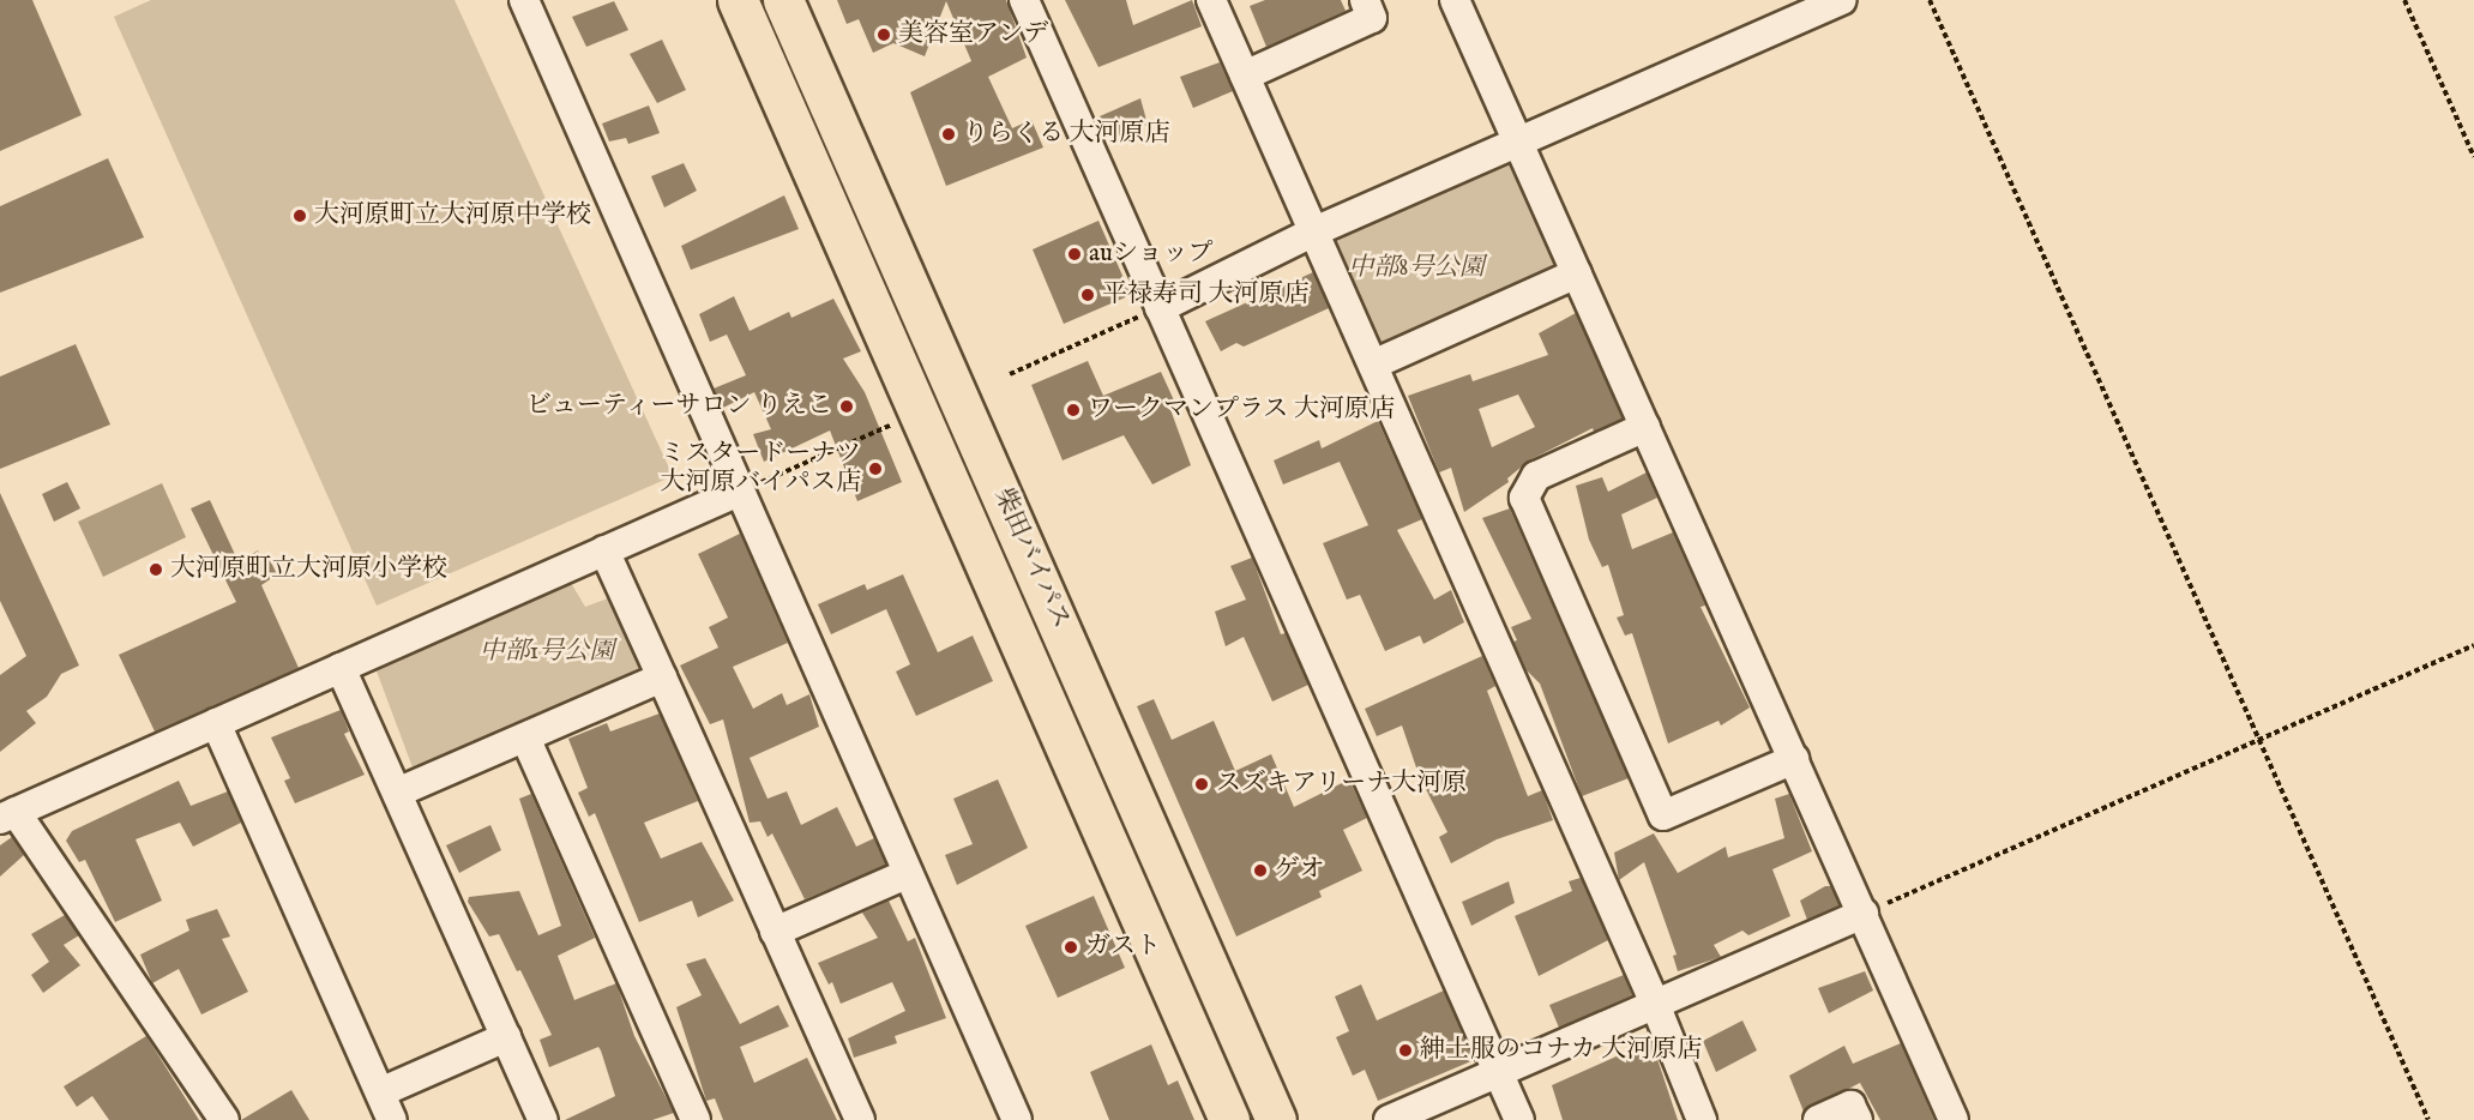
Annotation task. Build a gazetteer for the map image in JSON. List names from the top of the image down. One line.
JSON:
{"streets":{"highway":["柴田バイパス"]},"parks":["中部8号公園","中部1号公園"],"places":["美容室アンデ","りらくる 大河原店","大河原町立大河原中学校","auショップ","平禄寿司 大河原店","ビューティーサロン りえこ","ワークマンプラス 大河原店","ミスタードーナツ 大河原バイパス店","大河原町立大河原小学校","スズキアリーナ大河原","ゲオ","ガスト","紳士服のコナカ 大河原店"]}
